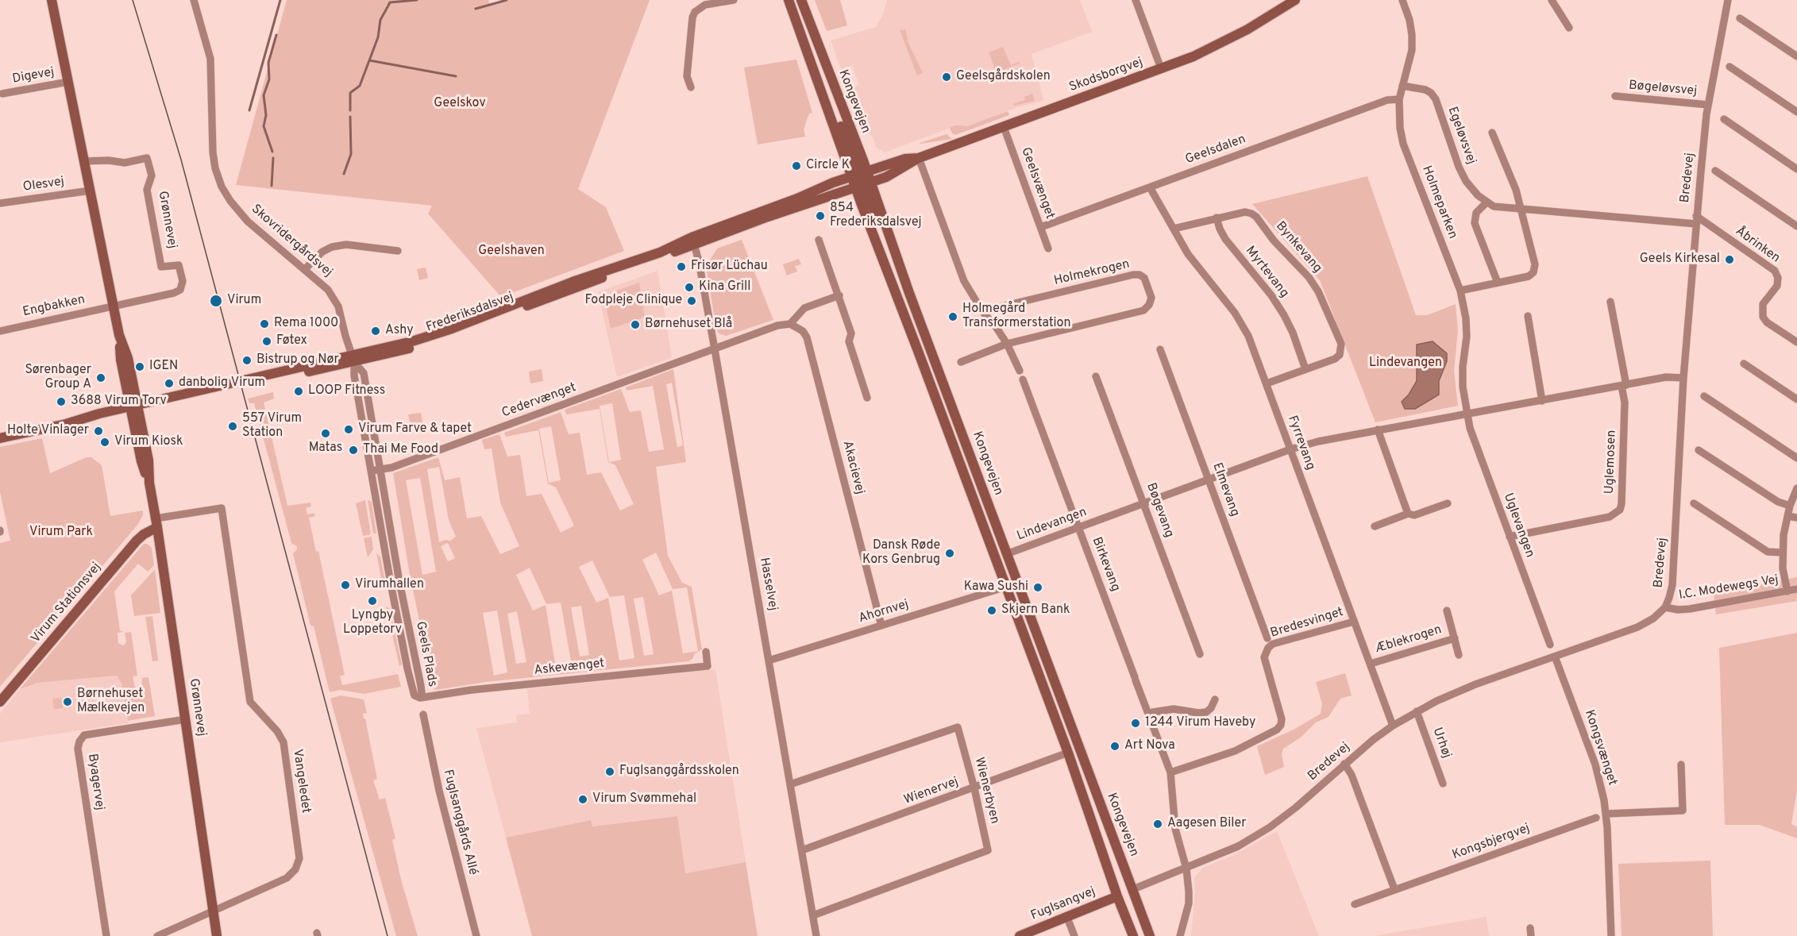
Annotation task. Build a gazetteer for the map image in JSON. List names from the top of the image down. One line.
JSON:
{"streets":{"street":["Skodsborgvej","Digevej","Bøgeløvsvej","Kongevejen","Egeløvsvej","Geelsdalen","Bredevej","Geelsvænget","Olesvej","Holmeparken","Grønnevej","Skovridergårdsvej","Åbrinken","Bynkevang","Myrtevang","Holmekrogen","Engbakken","Frederiksdalsvej","Cedervænget","Fyrrevang","Uglemosen","Akacievej","Elmevang","Bøgevang","Lindevangen","Uglevangen","Birkevang","Hasselvej","I.C. Modewegs Vej","Virum Stationsvej","Ahornvej","Bredesvinget","Æblekrogen","Geels Plads","Askevænget","Urhøj","Kongsvænget","Vangeledet","Byagervej","Wienerbyen","Wienervej","Fuglsanggårds Allé","Kongsbjergvej","Fuglsangvej"]},"crossings":[["Skodsborgvej","Kongevejen"],["Skodsborgvej","Geelsvænget"],["Skodsborgvej","Frederiksdalsvej"],["Digevej","Grønnevej"],["Bøgeløvsvej","Bredevej"],["Kongevejen","Bredevej"],["Kongevejen","Frederiksdalsvej"],["Kongevejen","Lindevangen"],["Kongevejen","Ahornvej"],["Kongevejen","Wienervej"],["Kongevejen","Fuglsangvej"],["Egeløvsvej","Holmeparken"],["Geelsdalen","Geelsvænget"],["Geelsdalen","Holmeparken"],["Geelsdalen","Fyrrevang"],["Bredevej","Åbrinken"],["Bredevej","Fyrrevang"],["Bredevej","Lindevangen"],["Bredevej","I.C. Modewegs Vej"],["Bredevej","Urhøj"],["Bredevej","Kongsvænget"],["Olesvej","Grønnevej"],["Holmeparken","Lindevangen"],["Holmeparken","Uglevangen"],["Grønnevej","Engbakken"],["Grønnevej","Frederiksdalsvej"],["Grønnevej","Virum Stationsvej"],["Grønnevej","Vangeledet"],["Grønnevej","Byagervej"],["Skovridergårdsvej","Frederiksdalsvej"],["Skovridergårdsvej","Geels Plads"],["Bynkevang","Myrtevang"],["Bynkevang","Fyrrevang"],["Frederiksdalsvej","Hasselvej"],["Frederiksdalsvej","Geels Plads"],["Cedervænget","Hasselvej"],["Cedervænget","Geels Plads"],["Fyrrevang","Lindevangen"],["Fyrrevang","Bredesvinget"],["Fyrrevang","Æblekrogen"],["Uglemosen","Lindevangen"],["Uglemosen","Uglevangen"],["Akacievej","Ahornvej"],["Elmevang","Lindevangen"],["Bøgevang","Lindevangen"],["Lindevangen","Uglevangen"],["Lindevangen","Birkevang"],["Hasselvej","Ahornvej"],["Hasselvej","Wienerbyen"],["Hasselvej","Wienervej"],["Virum Stationsvej","Vangeledet"],["Geels Plads","Askevænget"],["Wienerbyen","Wienervej"]],"parks":["Geelskov","Geelshaven","Lindevangen","Virum Park"],"places":["Geelsgårdskolen","Circle K","854 Frederiksdalsvej","Geels Kirkesal","Frisør Lüchau","Kina Grill","Virum","Fodpleje Clinique","Holmegård Transformerstation","Rema 1000","Børnehuset Blå","Ashy","Føtex","Bistrup og Nør","IGEN","Sørenbager Group A","danbolig Virum","LOOP Fitness","3688 Virum Torv","557 Virum Station","Virum Farve & tapet","Holte Vinlager","Matas","Virum Kiosk","Thai Me Food","Dansk Røde Kors Genbrug","Virumhallen","Kawa Sushi","Lyngby Loppetorv","Skjern Bank","Børnehuset Mælkevejen","1244 Virum Haveby","Art Nova","Fuglsanggårdsskolen","Virum Svømmehal","Aagesen Biler"]}
